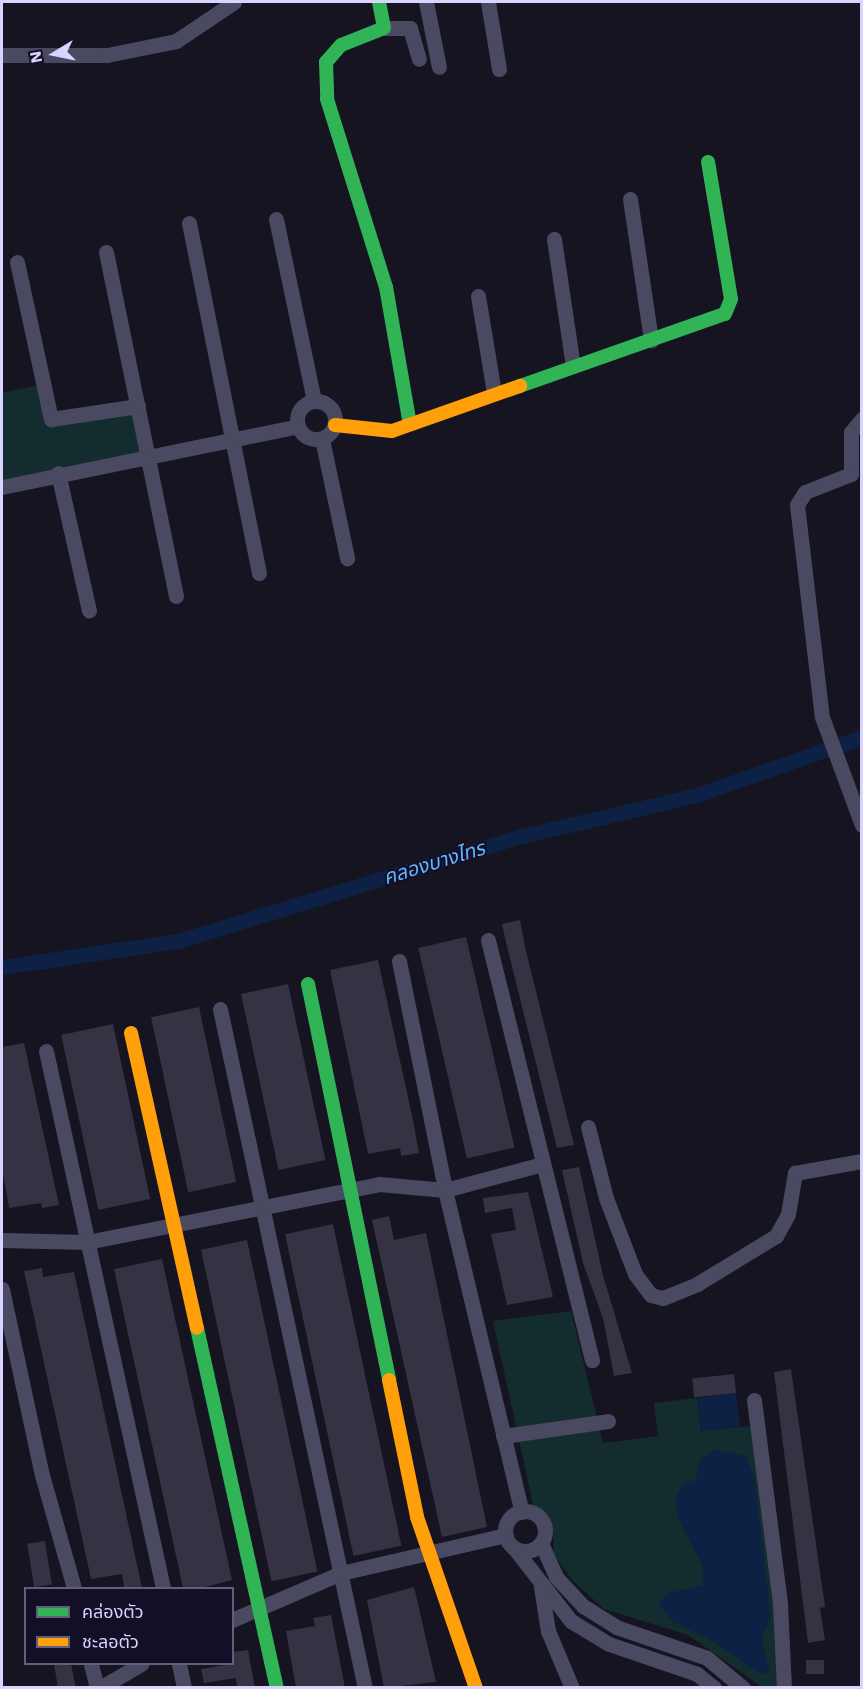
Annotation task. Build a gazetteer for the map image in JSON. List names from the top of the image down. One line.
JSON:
{"water":["คลองบางไทร"],"legend":["คล่องตัว","ชะลอตัว"],"north":"left"}
